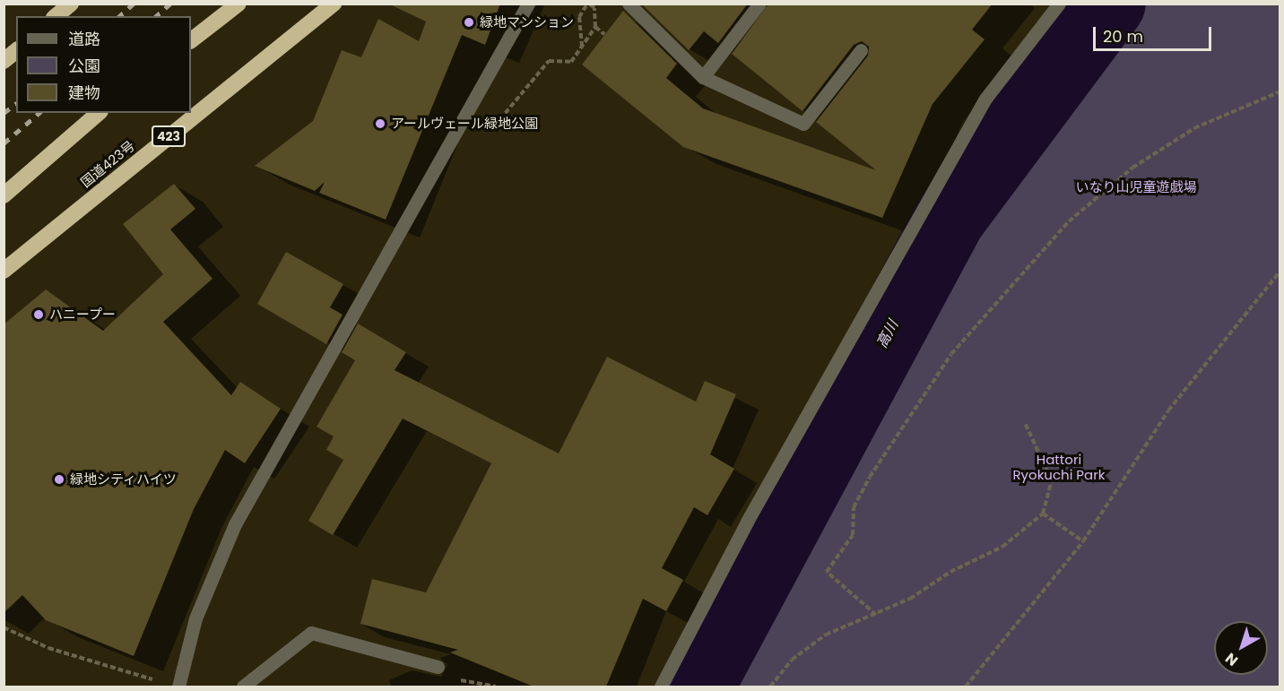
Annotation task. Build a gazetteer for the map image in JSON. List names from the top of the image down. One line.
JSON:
{"streets":{"highway":["423","国道423号"]},"water":["高川"],"parks":["いなり山児童遊戯場","Hattori Ryokuchi Park"],"places":["緑地マンション","アールヴェール緑地公園","ハニープー","緑地シティハイツ"],"legend":["道路","公園","建物"],"scale_bar":"20 m","north":"bottom left"}
